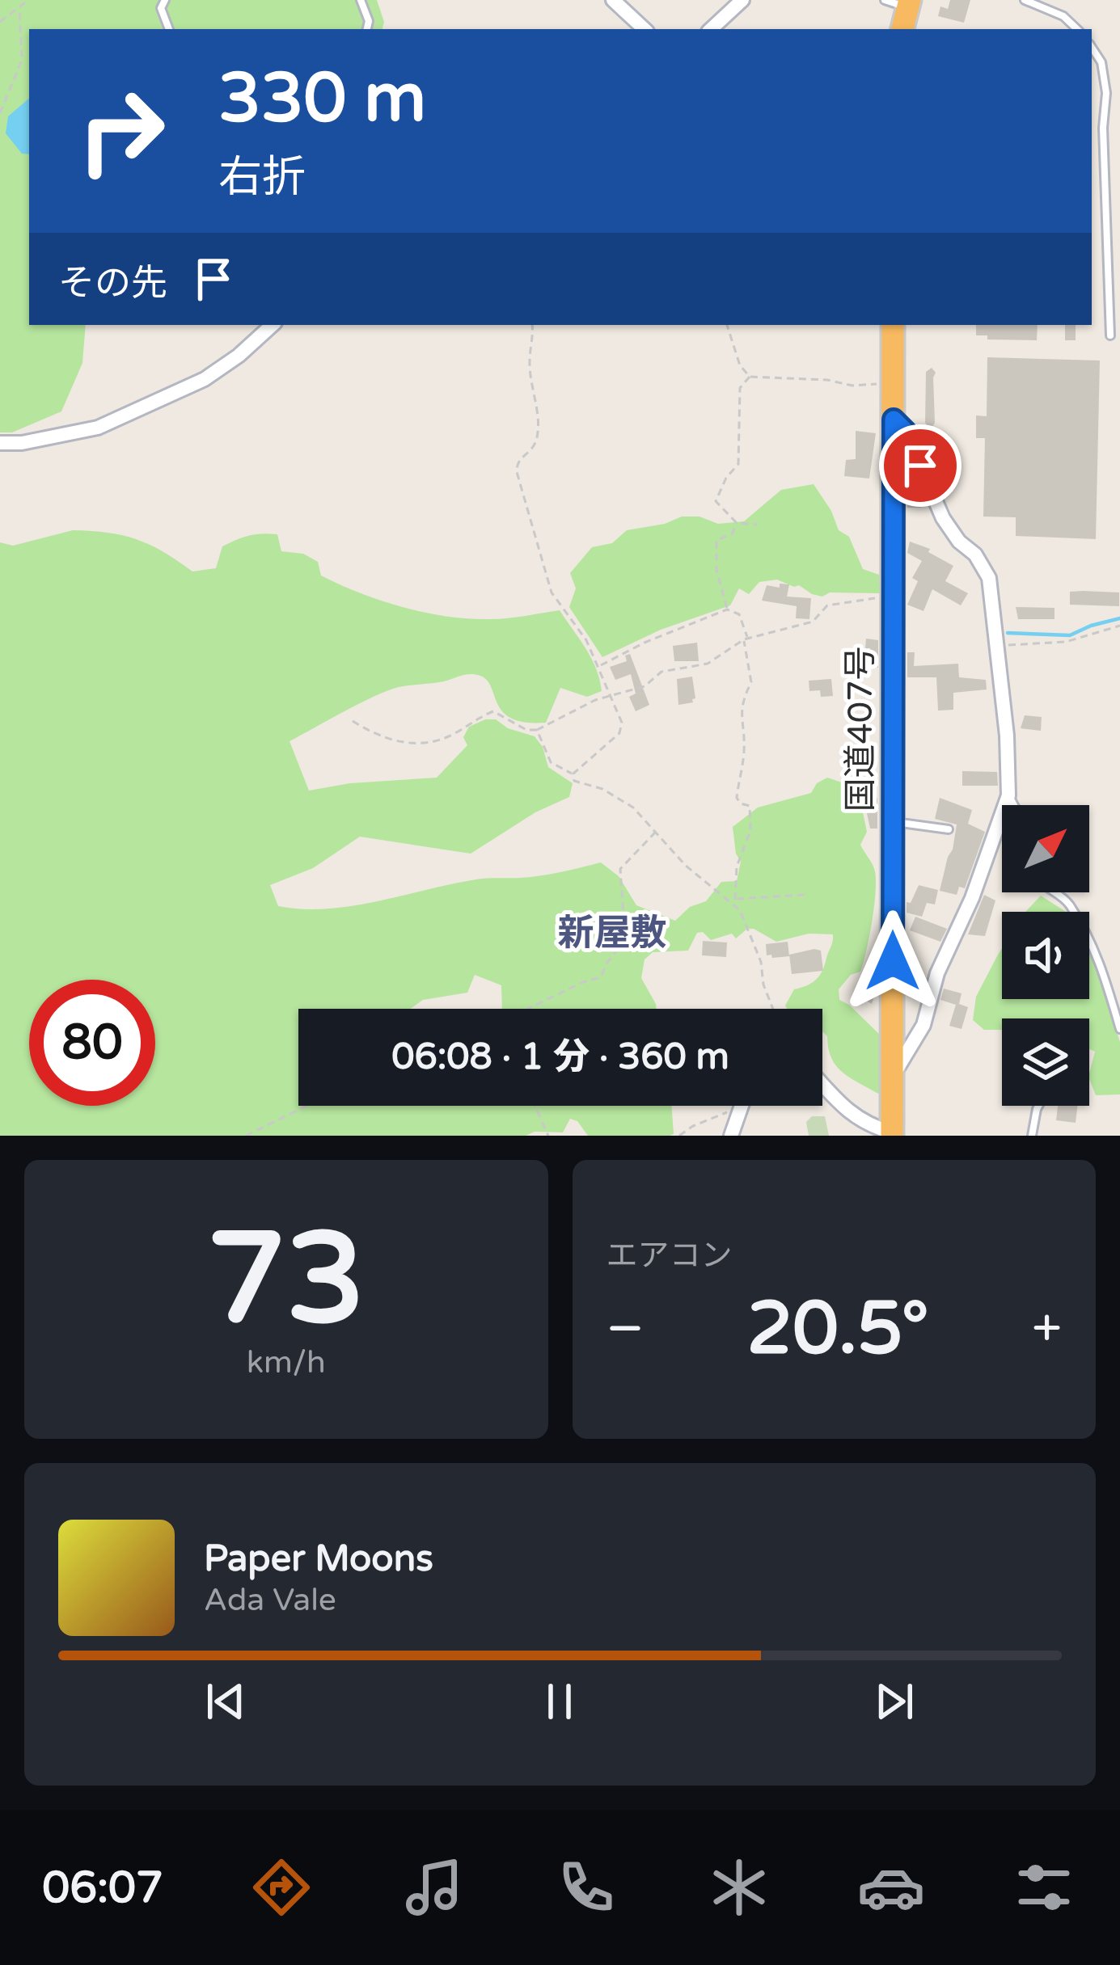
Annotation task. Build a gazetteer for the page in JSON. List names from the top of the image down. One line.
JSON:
{"streets":{"highway":["国道407号"]},"districts":["新屋敷"],"north":"top right","page":{"turn":["330 m","右折"],"then":"その先","limit":"80","trip":"06:08 · 1 分 · 360 m","tile":[["73","km/h"],"エアコン"],"heat":["−","20.5°","+"],"song":["Paper Moons","Ada Vale"],"tabs":"06:07"}}
